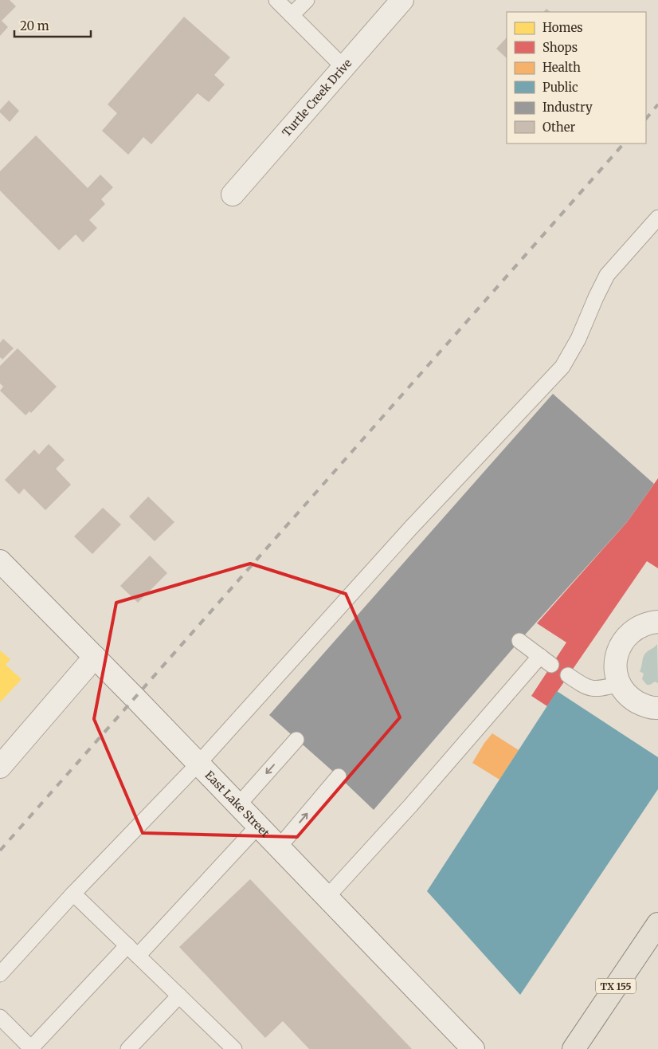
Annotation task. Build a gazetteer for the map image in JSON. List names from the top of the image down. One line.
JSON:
{"streets":{"main road":["TX 155"],"street":["Turtle Creek Drive","East Lake Street"]},"legend":["Homes","Shops","Health","Public","Industry","Other"],"scale_bar":"20 m"}
